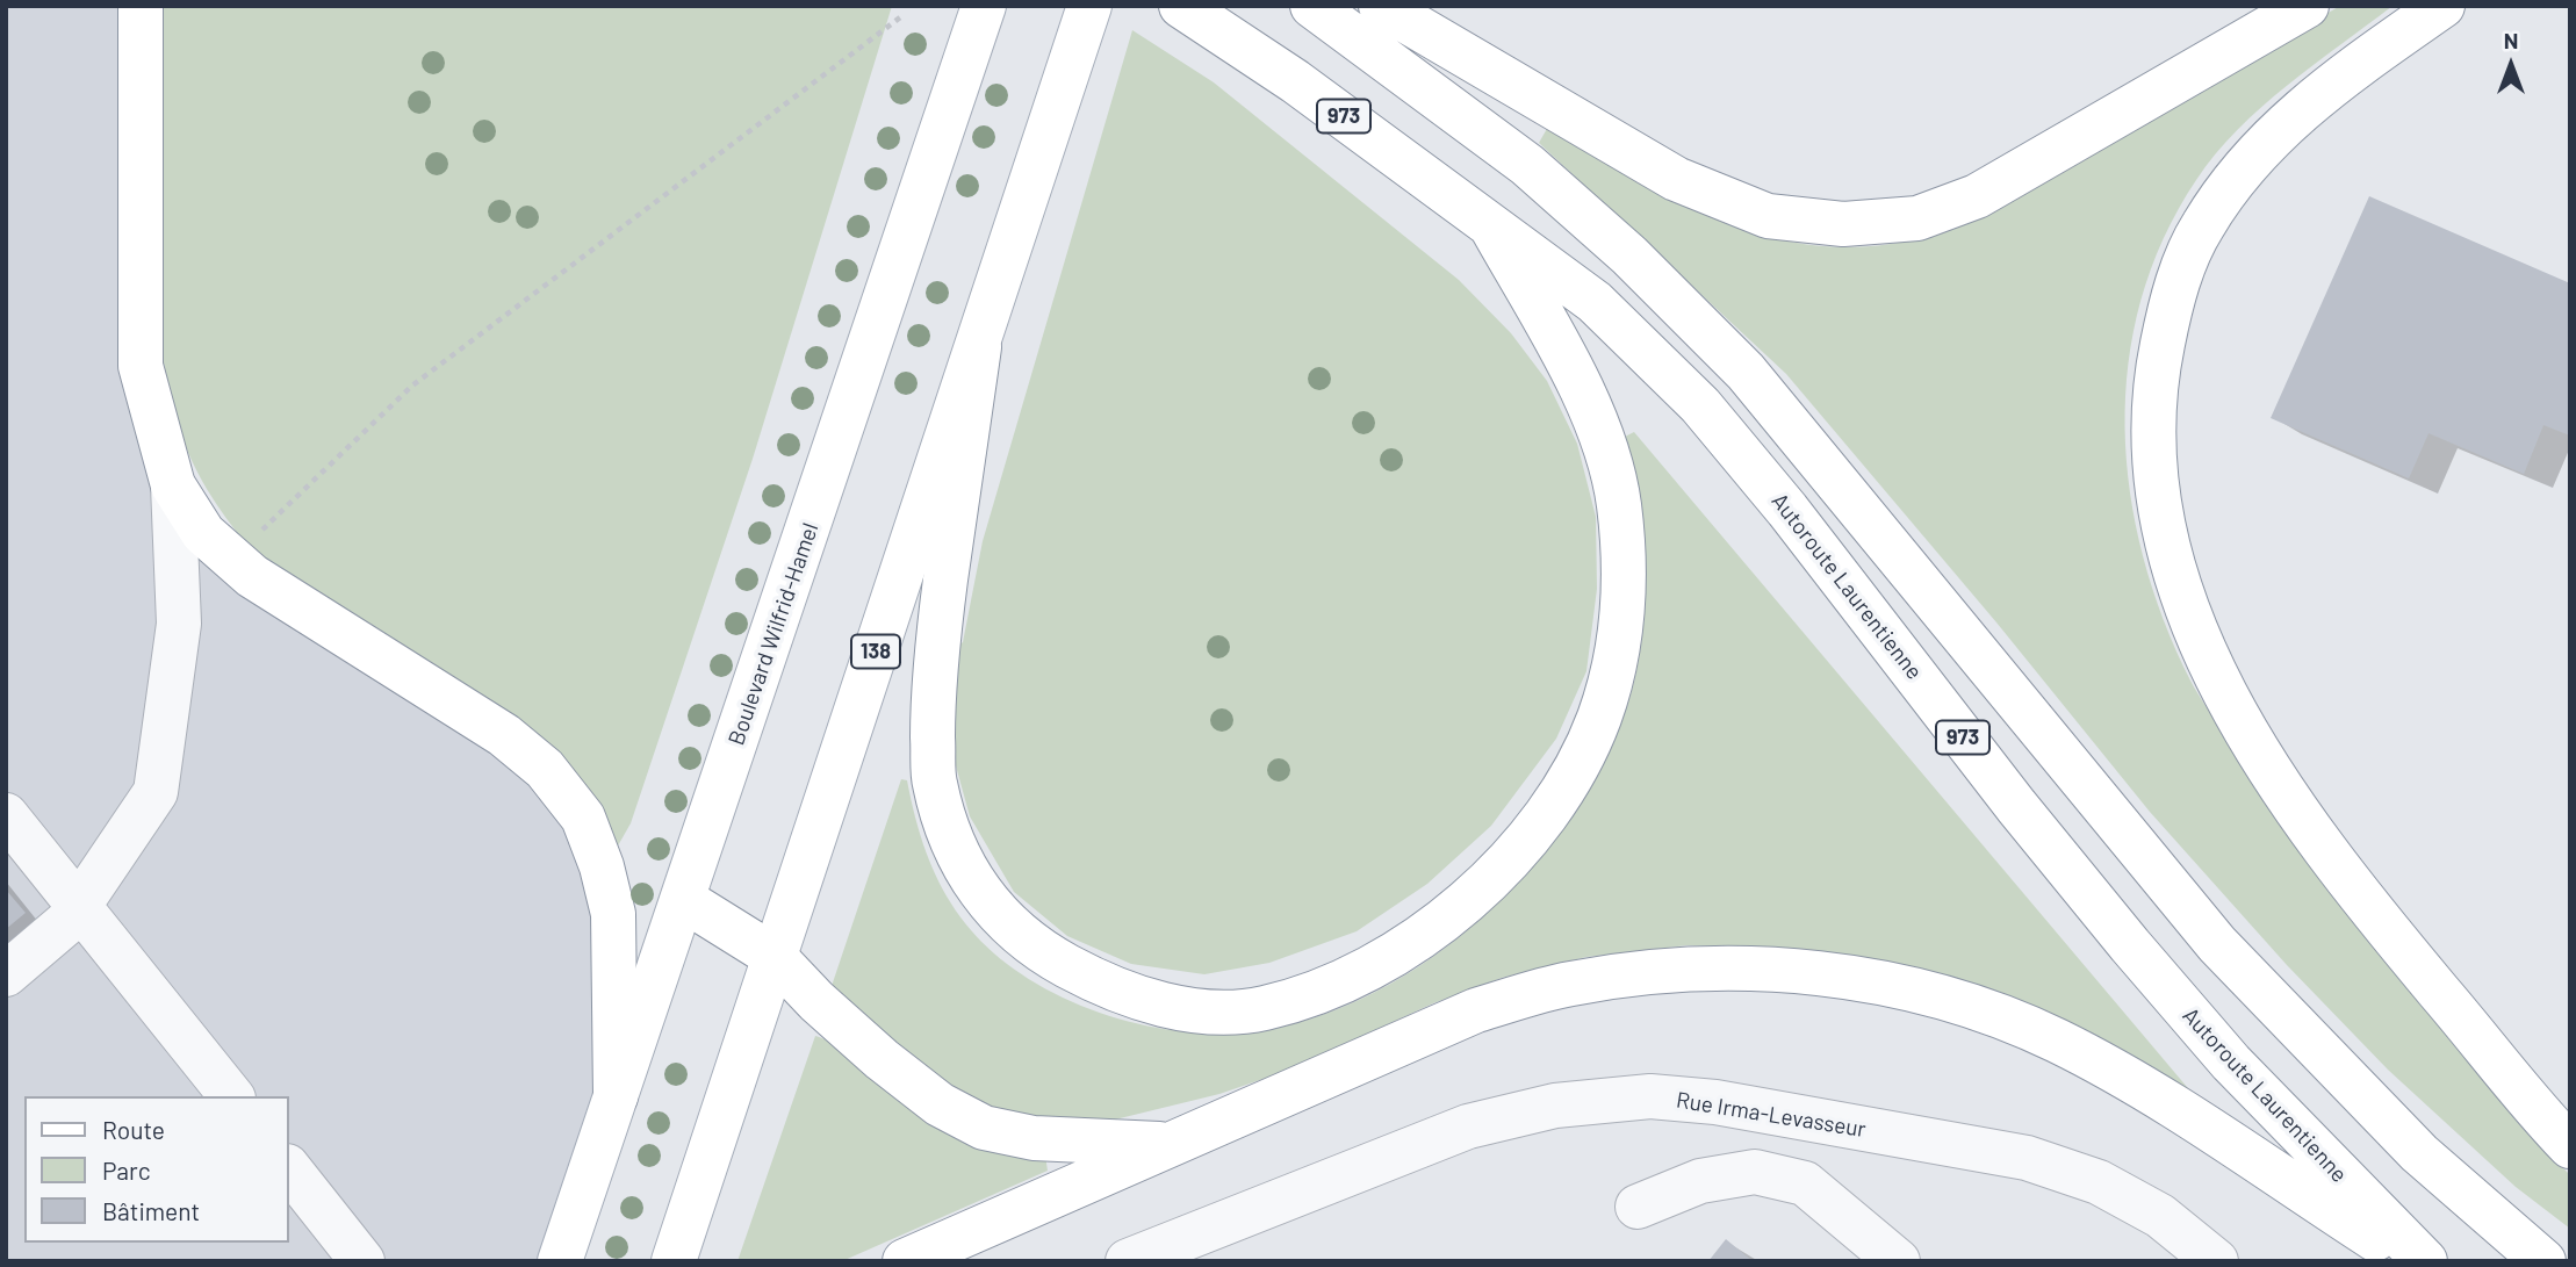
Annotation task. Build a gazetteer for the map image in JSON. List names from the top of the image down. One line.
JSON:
{"streets":{"main road":["973","Autoroute Laurentienne","Boulevard Wilfrid-Hamel","138"],"street":["Rue Irma-Levasseur"]},"legend":["Route","Parc","Bâtiment"],"north":"top"}
